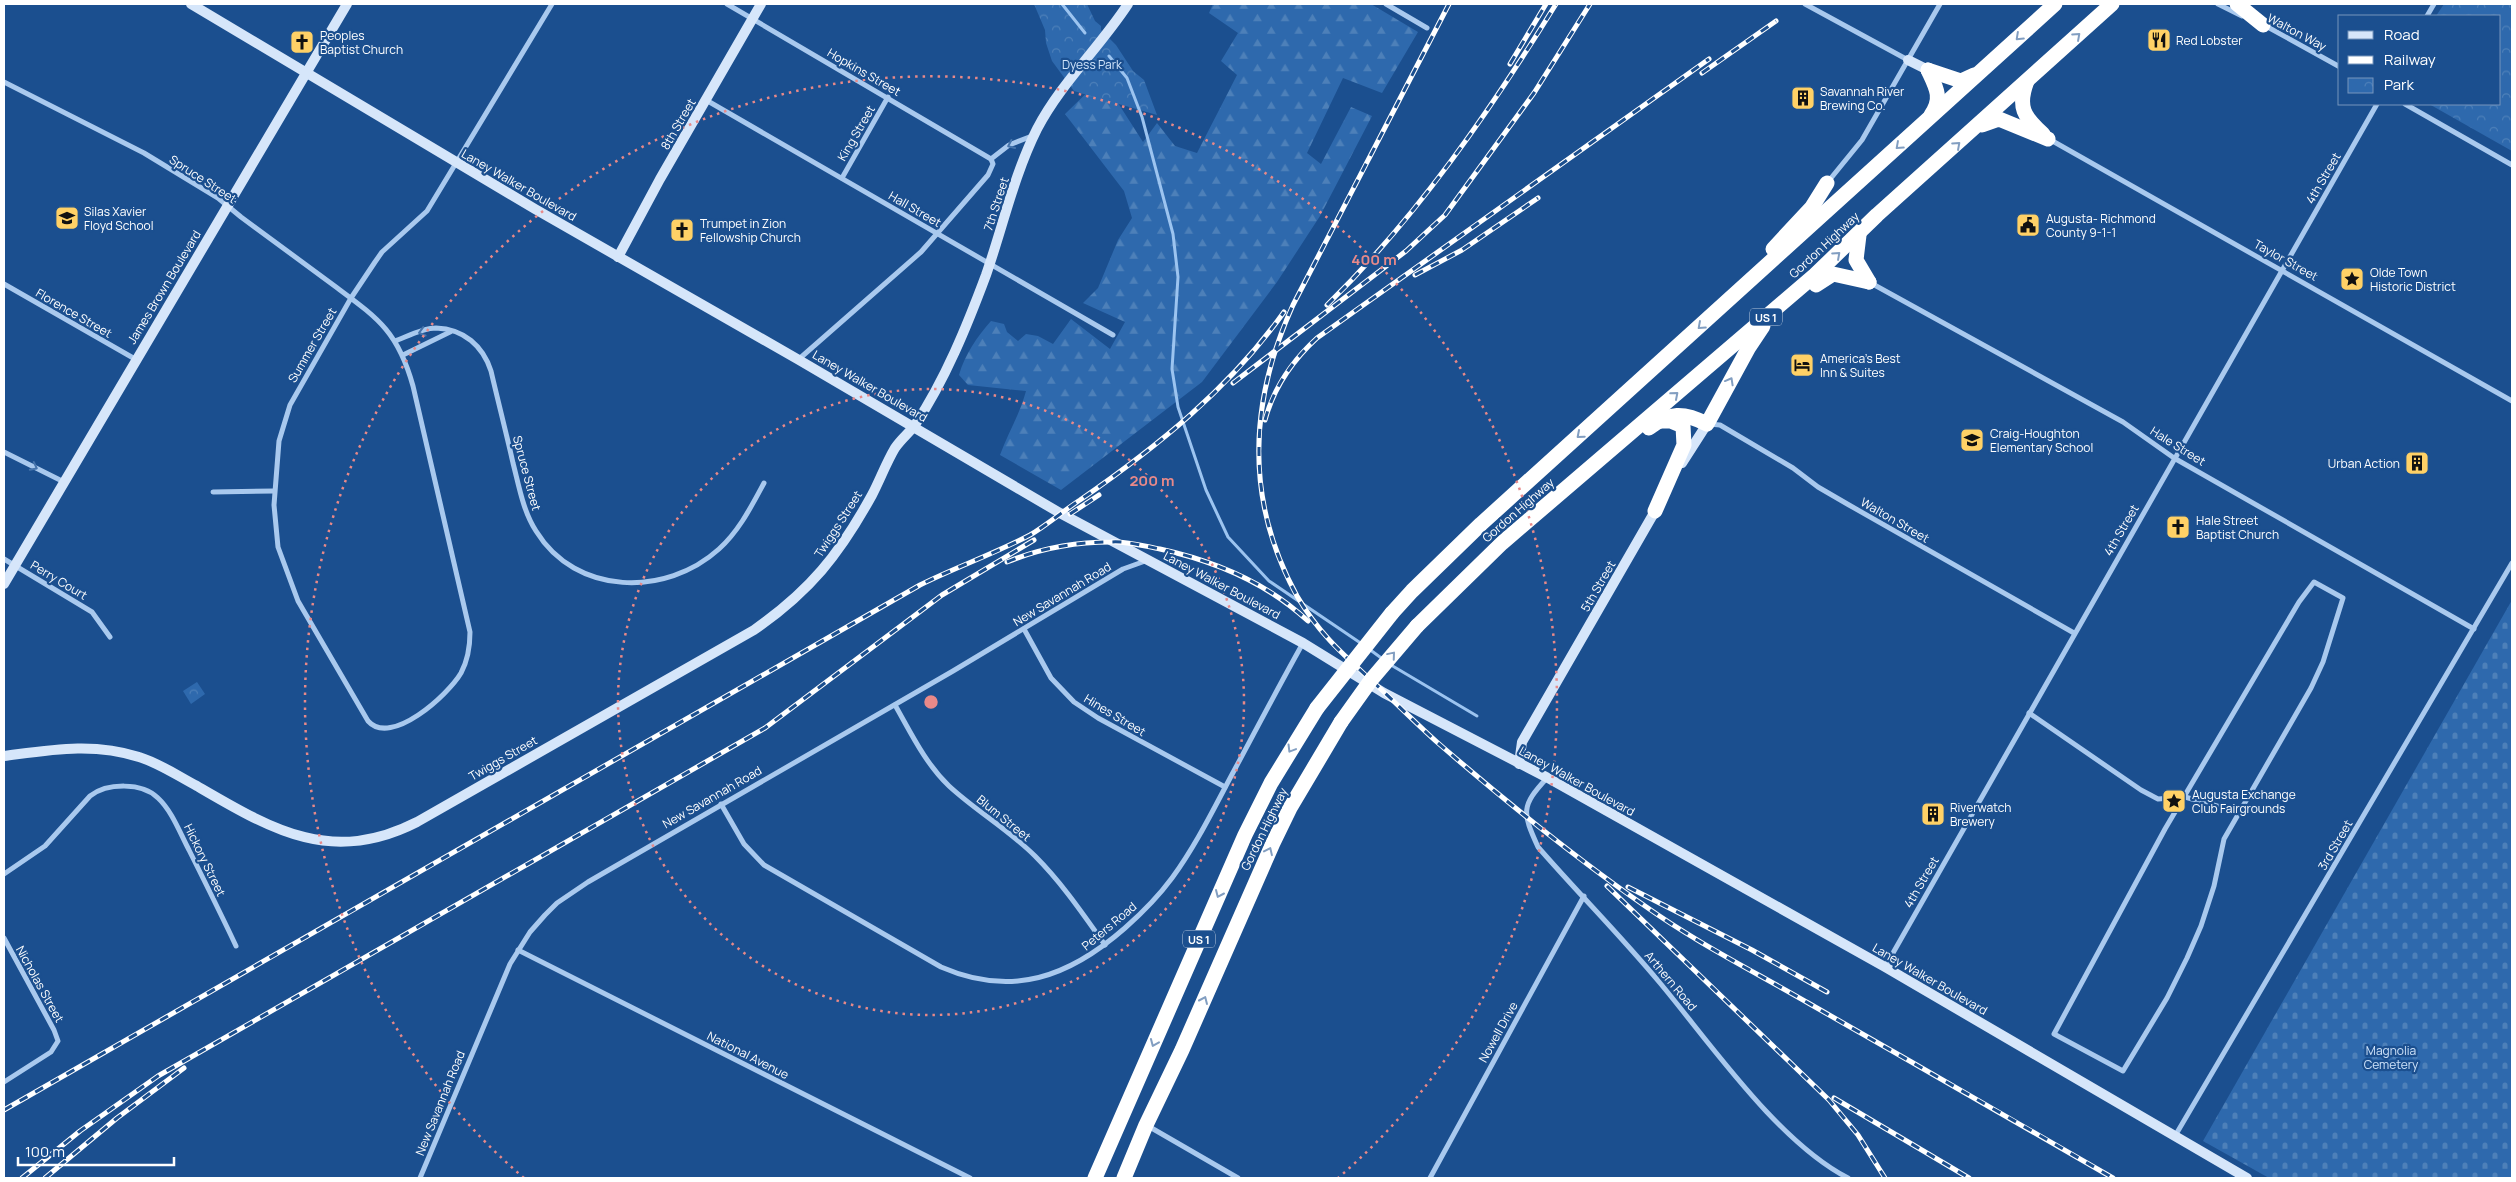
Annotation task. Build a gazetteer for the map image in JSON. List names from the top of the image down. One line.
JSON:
{"streets":{"highway":["Gordon Highway","US 1"],"main road":["8th Street","Laney Walker Boulevard","7th Street","James Brown Boulevard","Twiggs Street","5th Street"],"street":["Walton Way","Hopkins Street","King Street","4th Street","Spruce Street","Hall Street","Taylor Street","Florence Street","Summer Street","Hale Street","Walton Street","Perry Court","New Savannah Road","Hines Street","Blum Street","3rd Street","Hickory Street","Peters Road","Arthern Road","Nicholas Street","Nowell Drive","National Avenue"]},"crossings":[["Hopkins Street","8th Street"],["Hopkins Street","King Street"],["8th Street","Laney Walker Boulevard"],["8th Street","Hall Street"],["King Street","Hall Street"],["4th Street","Laney Walker Boulevard"],["4th Street","Taylor Street"],["4th Street","Hale Street"],["4th Street","Walton Street"],["Spruce Street","James Brown Boulevard"],["Spruce Street","Summer Street"],["Laney Walker Boulevard","7th Street"],["Laney Walker Boulevard","James Brown Boulevard"],["Laney Walker Boulevard","Summer Street"],["Laney Walker Boulevard","Twiggs Street"],["Laney Walker Boulevard","5th Street"],["Laney Walker Boulevard","New Savannah Road"],["Laney Walker Boulevard","3rd Street"],["Laney Walker Boulevard","Peters Road"],["Laney Walker Boulevard","Arthern Road"],["7th Street","Hall Street"],["7th Street","Twiggs Street"],["James Brown Boulevard","Florence Street"],["James Brown Boulevard","Perry Court"],["Hale Street","3rd Street"],["Walton Street","5th Street"],["New Savannah Road","Hines Street"],["New Savannah Road","Blum Street"],["New Savannah Road","Peters Road"],["New Savannah Road","National Avenue"],["Hines Street","Peters Road"],["Blum Street","Peters Road"],["Arthern Road","Nowell Drive"]],"parks":["Dyess Park","Magnolia Cemetery"],"places":{"restaurant":["Red Lobster"],"church":["Peoples Baptist Church","Trumpet in Zion Fellowship Church","Hale Street Baptist Church"],"building":["Savannah River Brewing Co.","Urban Action","Riverwatch Brewery"],"school or university":["Silas Xavier Floyd School","Craig-Houghton Elementary School"],"public building":["Augusta- Richmond County 9-1-1"],"place":["Olde Town Historic District","Augusta Exchange Club Fairgrounds"],"hotel":["America's Best Inn & Suites"]},"legend":["Road","Railway","Park"],"scale_bar":"100 m","rings":["400 m","200 m"]}
